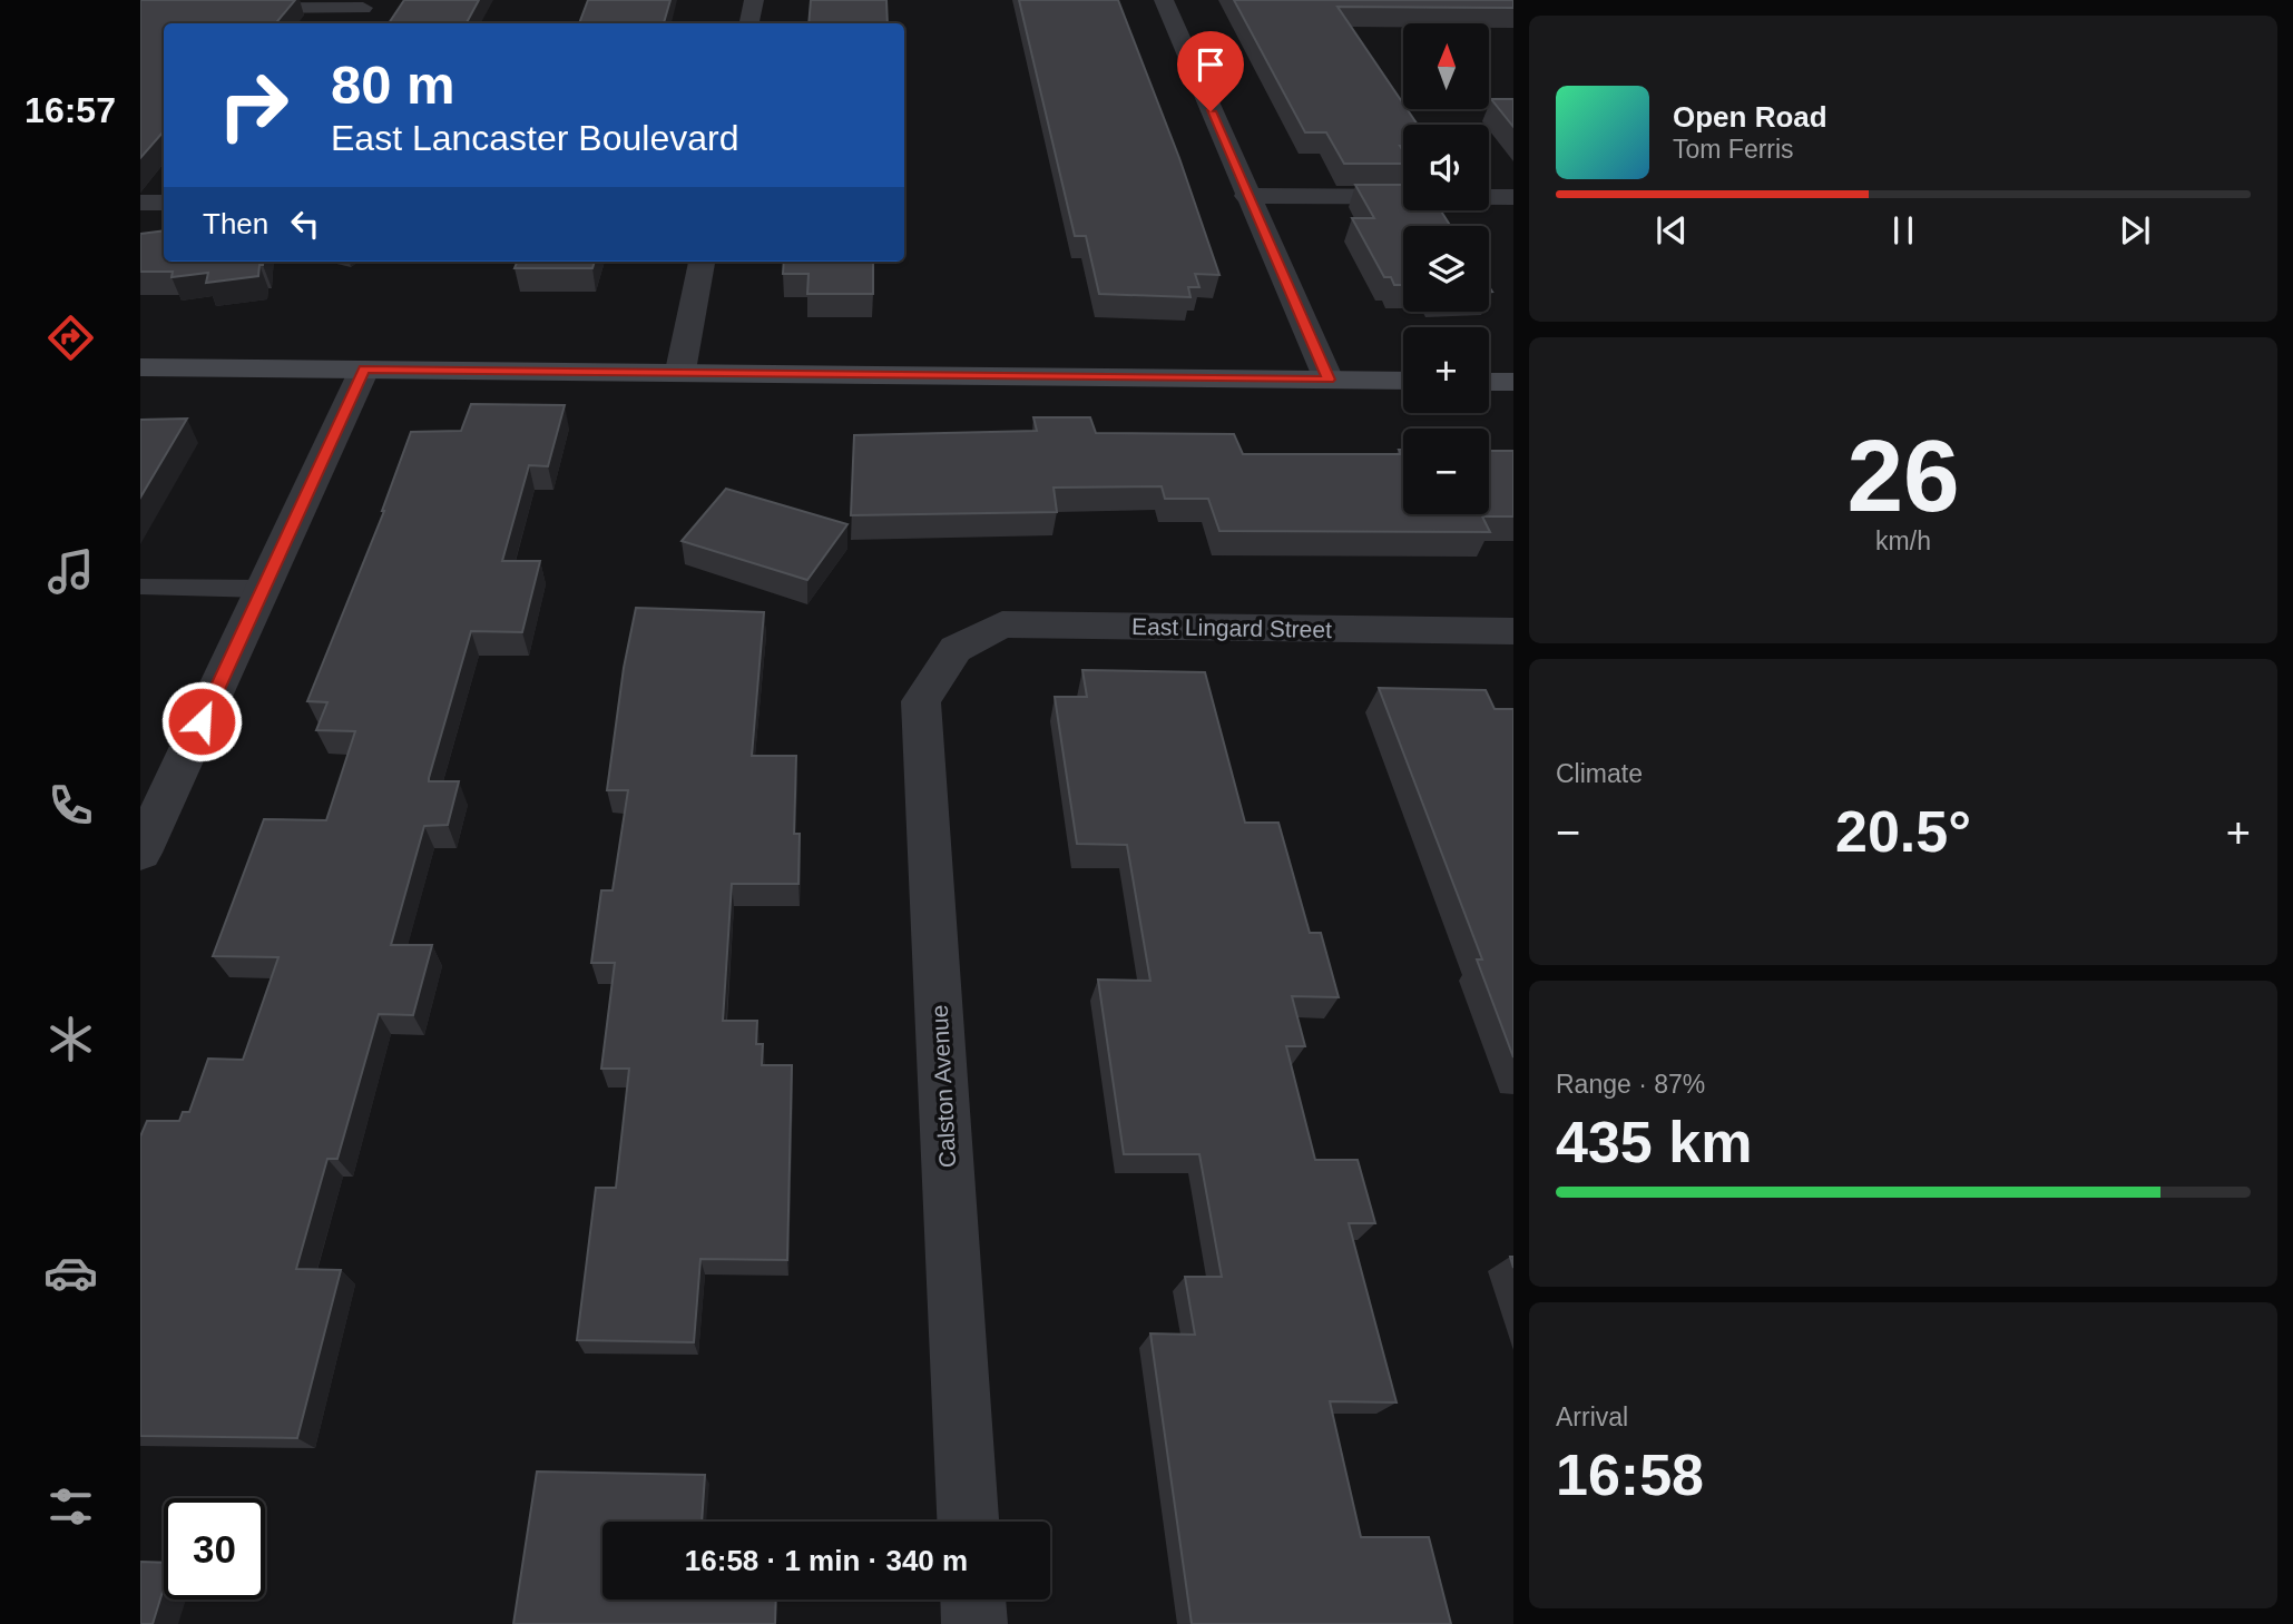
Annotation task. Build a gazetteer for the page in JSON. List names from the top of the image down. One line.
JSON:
{"streets":{"street":["East Lingard Street","Calston Avenue"]},"crossings":[["East Lingard Street","Calston Avenue"]],"north":"top","page":{"tabs":"16:57","map_buttons":["+","−"],"turn":["80 m","East Lancaster Boulevard"],"song":["Open Road","Tom Ferris"],"then":"Then","tile":[["26","km/h"],"Climate",["Range · 87%","435 km"],["Arrival","16:58"]],"heat":["−","20.5°","+"],"limit":"30","trip":"16:58 · 1 min · 340 m"}}
